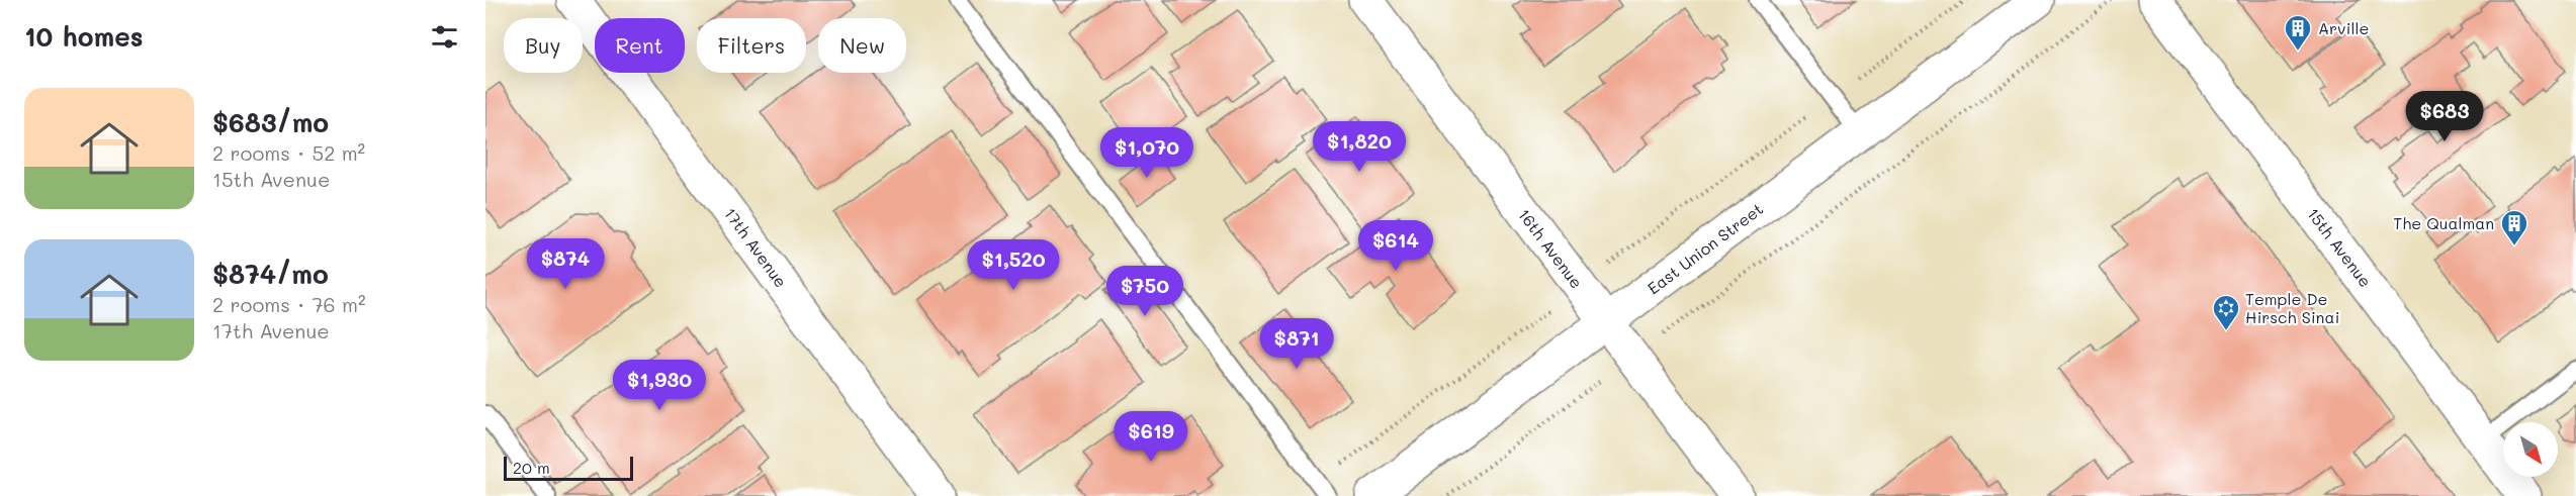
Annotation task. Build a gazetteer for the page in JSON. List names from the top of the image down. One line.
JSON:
{"streets":{"street":["17th Avenue","15th Avenue","16th Avenue","East Union Street"]},"crossings":[["16th Avenue","East Union Street"]],"places":{"building":["Arville","The Qualman"],"synagogue":["Temple De Hirsch Sinai"]},"scale_bar":"20 m","north":"bottom right","page":{"heading":"10 homes","chip":["Buy","Rent","Filters","New"],"list":[{"name":"$683/mo","note":"2 rooms · 52 m² · 15th Avenue"},{"name":"$874/mo","note":"2 rooms · 76 m² · 17th Avenue"}],"price":["$683","$1,820","$1,070","$614","$874","$1,520","$750","$871","$1,930","$619"],"scale":"20 m"}}
